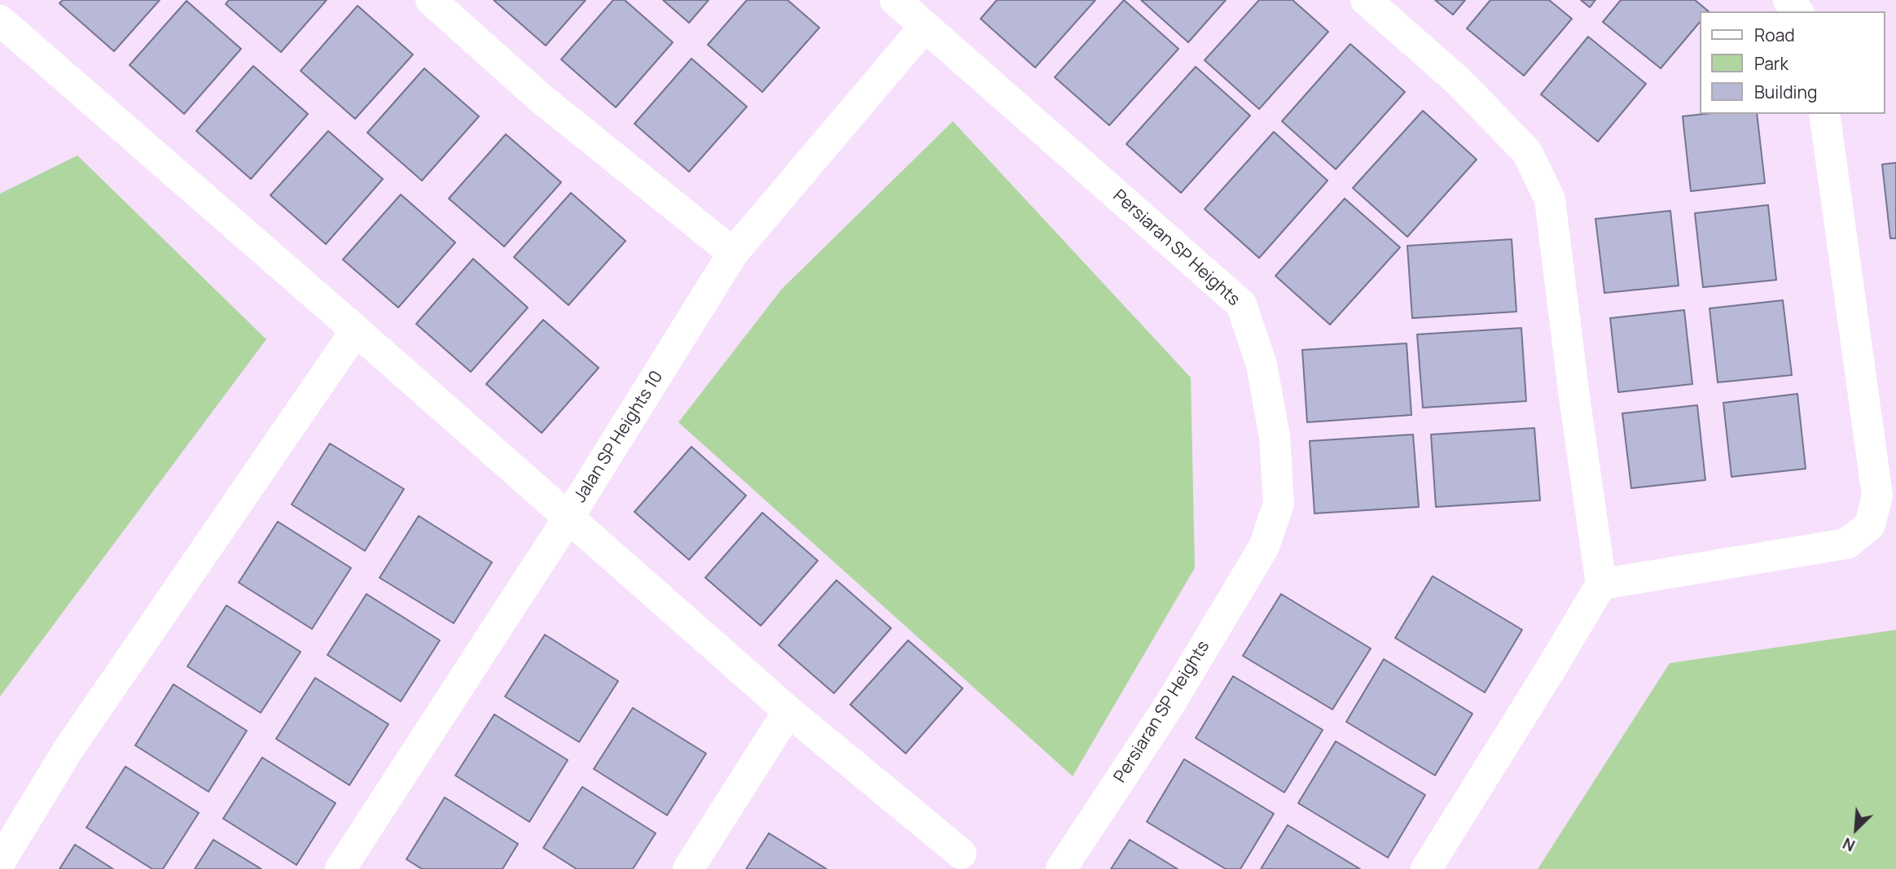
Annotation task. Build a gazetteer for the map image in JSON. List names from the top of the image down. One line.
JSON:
{"streets":{"street":["Persiaran SP Heights","Jalan SP Heights 10"]},"crossings":[["Persiaran SP Heights","Jalan SP Heights 10"]],"legend":["Road","Park","Building"],"north":"bottom left"}
